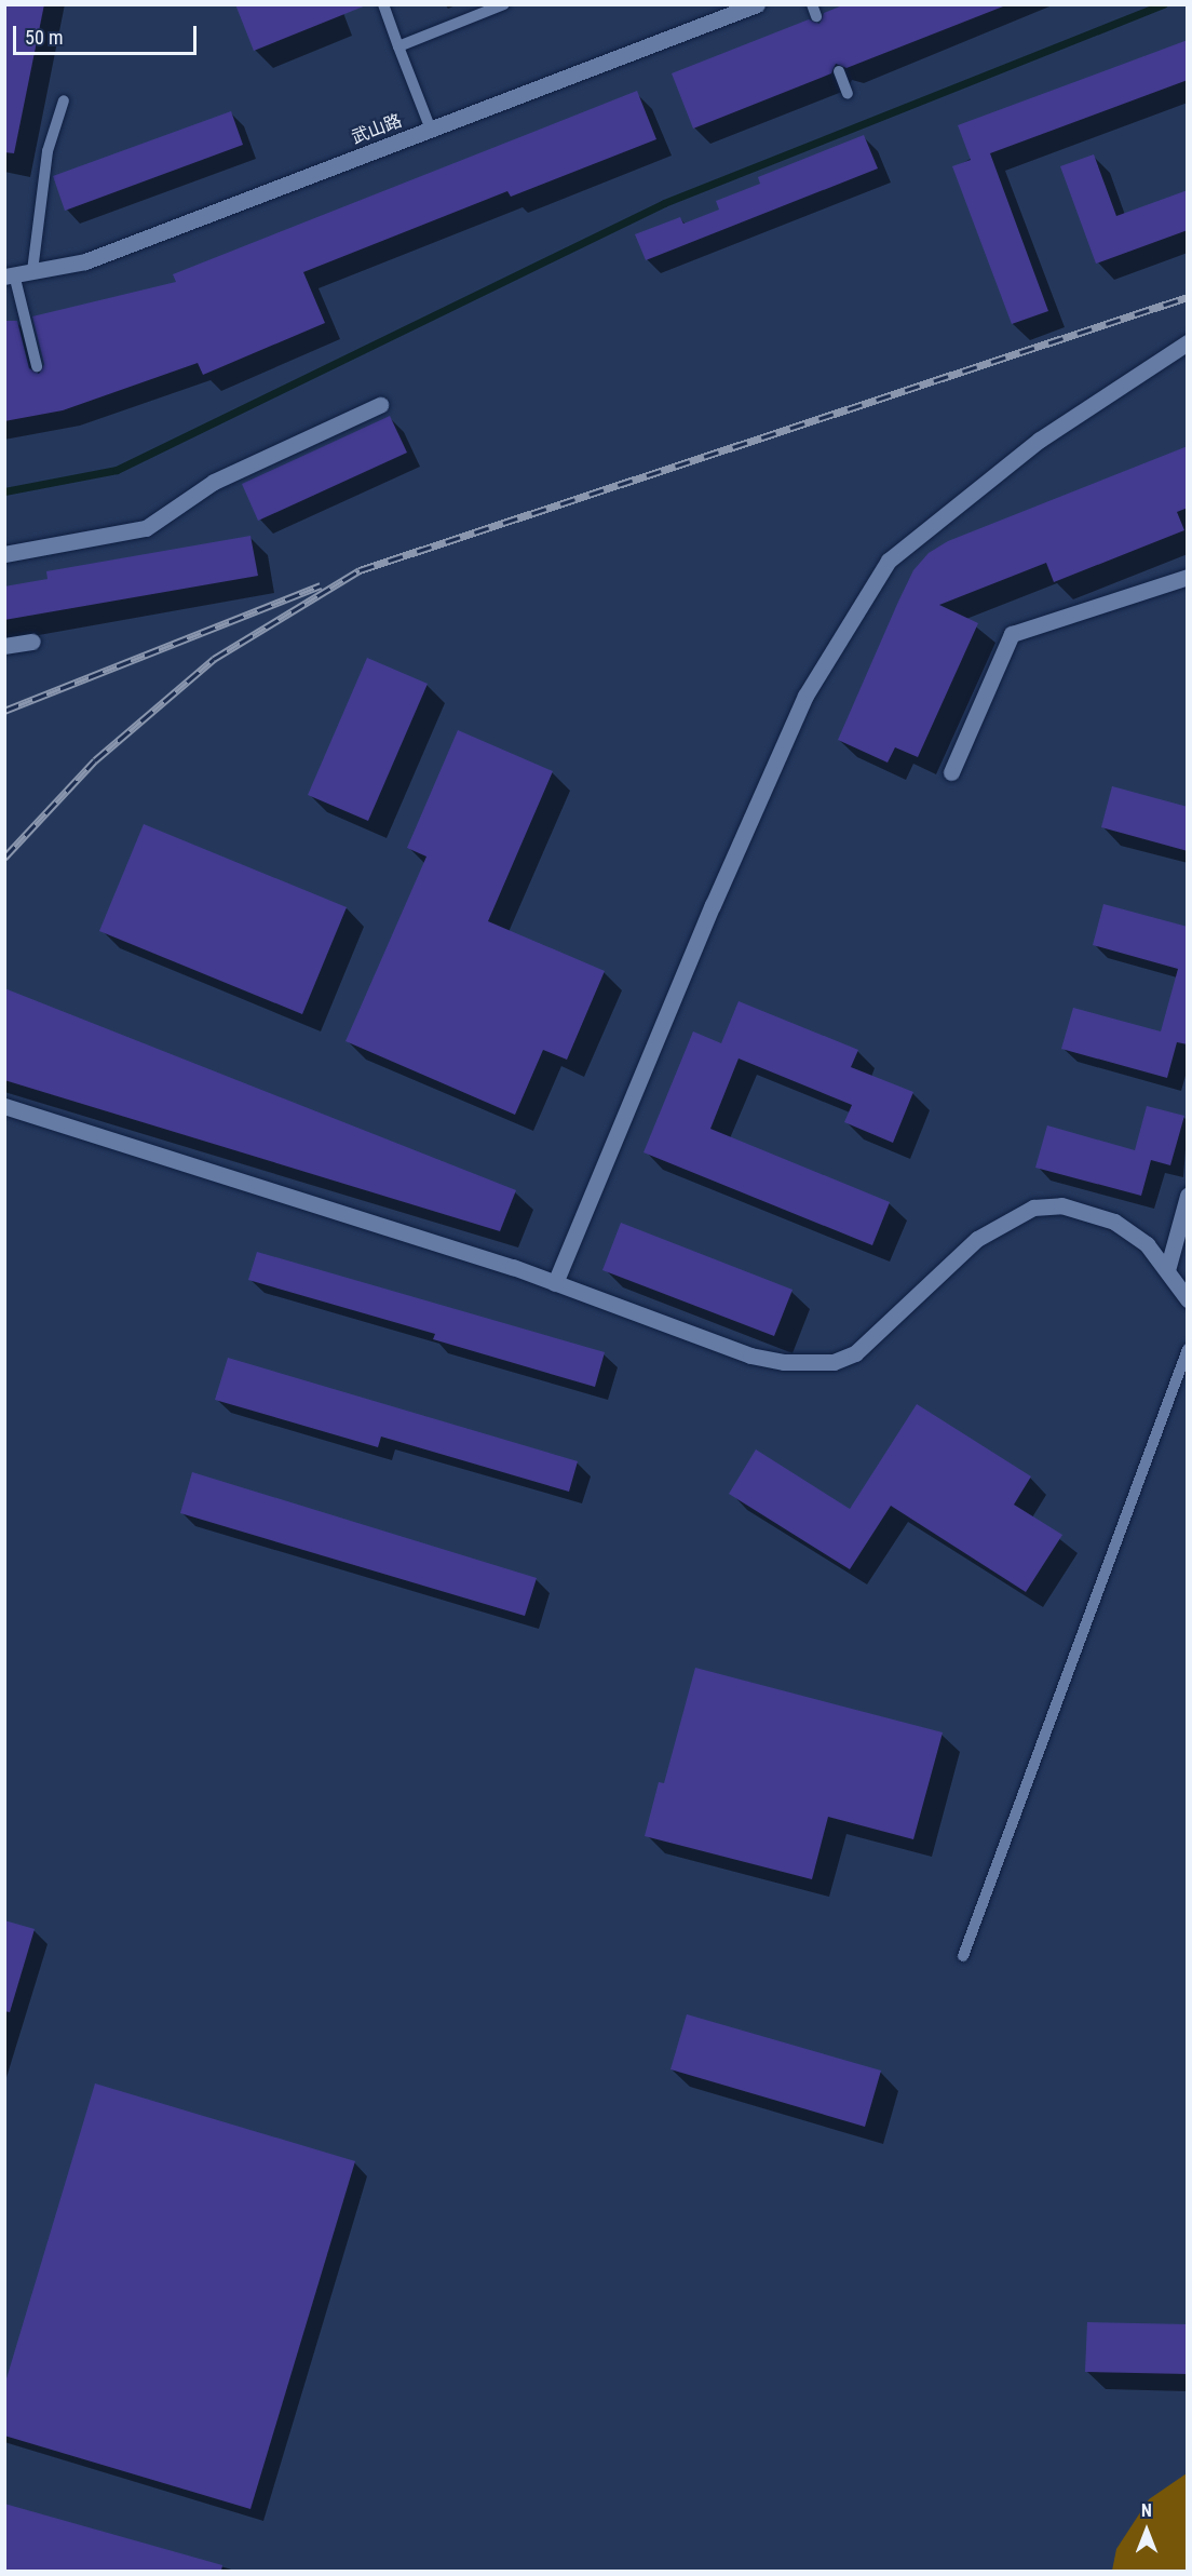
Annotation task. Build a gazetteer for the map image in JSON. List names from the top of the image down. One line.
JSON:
{"streets":{"street":["武山路"]},"scale_bar":"50 m","north":"top"}
